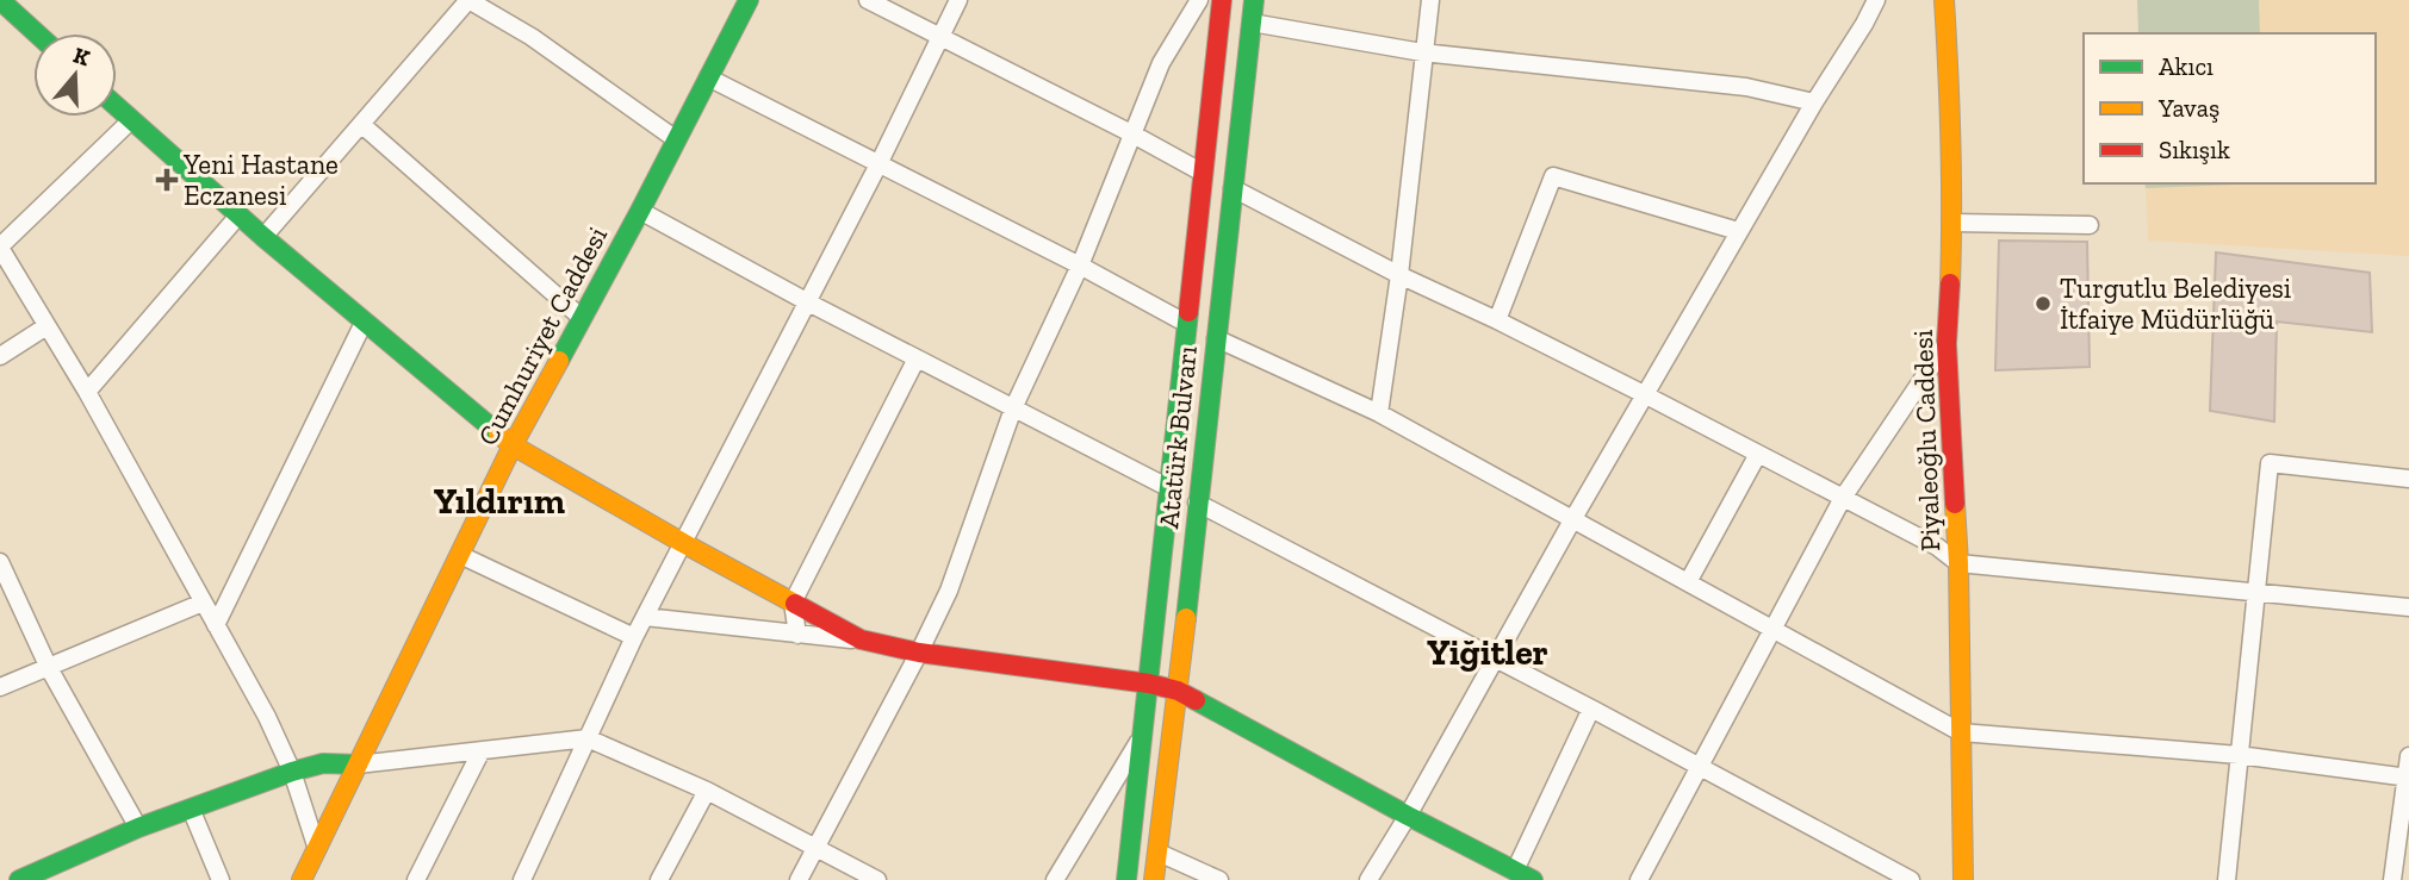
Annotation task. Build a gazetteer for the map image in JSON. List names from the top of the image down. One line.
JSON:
{"streets":{"main road":["Cumhuriyet Caddesi","Atatürk Bulvarı","Piyaleoğlu Caddesi"]},"districts":["Yıldırım","Yiğitler"],"places":{"health":["Yeni Hastane Eczanesi"],"other":["Turgutlu Belediyesi İtfaiye Müdürlüğü"]},"legend":["Akıcı","Yavaş","Sıkışık"],"north":"top"}
